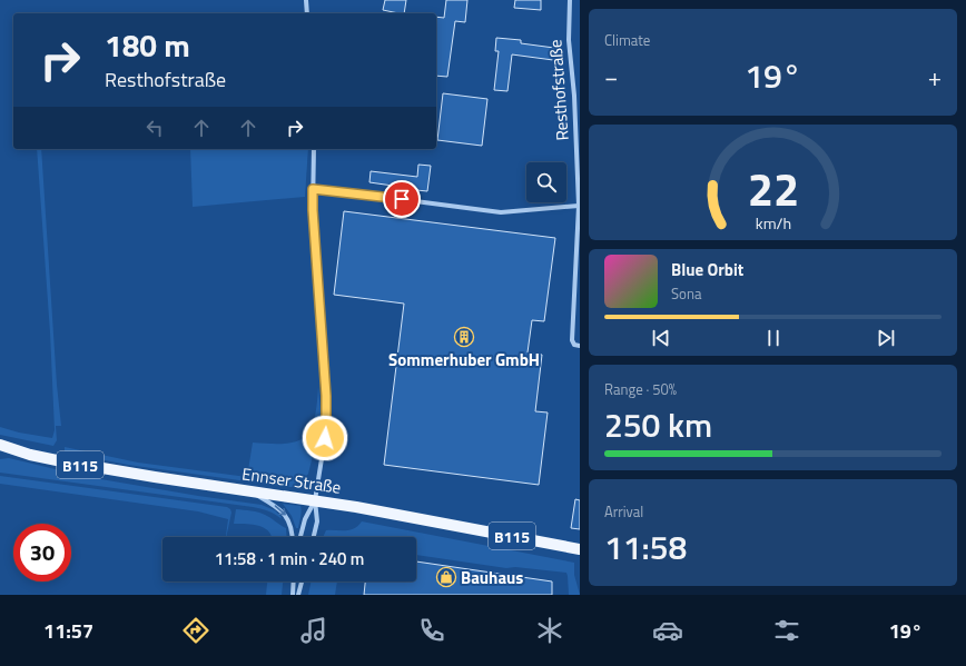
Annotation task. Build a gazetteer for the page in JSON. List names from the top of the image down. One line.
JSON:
{"streets":{"main road":["B115","Ennser Straße"],"street":["Resthofstraße"]},"places":{"building":["Sommerhuber GmbH"],"shop":["Bauhaus"]},"page":{"tile":["Climate",["Range · 50%","250 km"],["Arrival","11:58"]],"turn":["180 m","Resthofstraße"],"heat":["−","19°","+"],"song":["Blue Orbit","Sona"],"limit":"30","trip":"11:58 · 1 min · 240 m","tabs":["11:57","19°"],"gauge":["22","km/h"]}}
